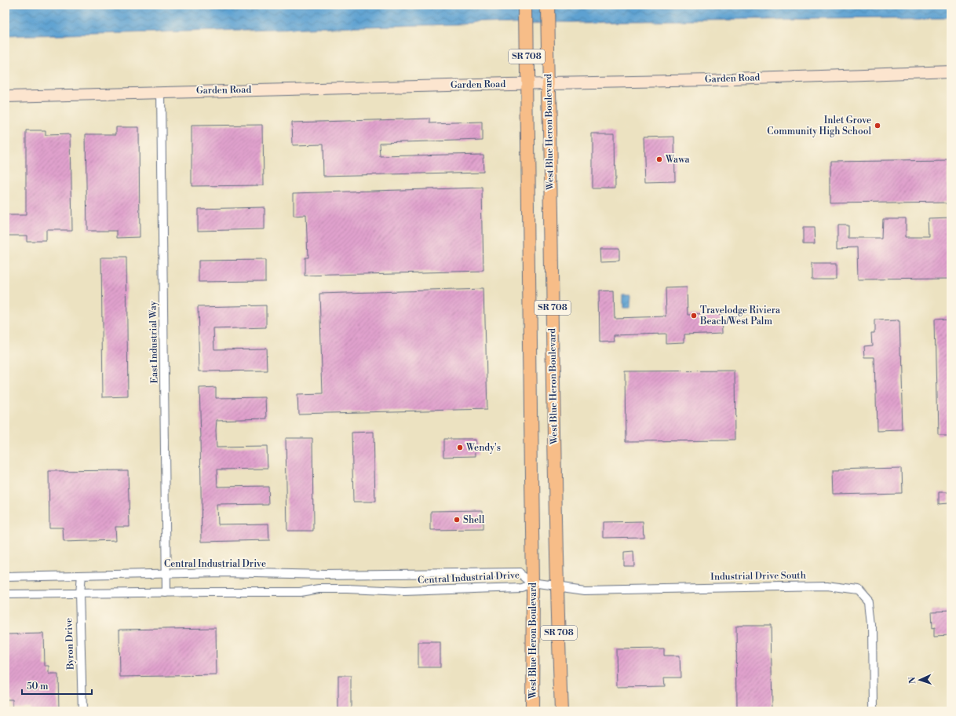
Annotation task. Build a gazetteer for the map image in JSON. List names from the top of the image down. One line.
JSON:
{"streets":{"main road":["SR 708","West Blue Heron Boulevard"],"street":["Garden Road","East Industrial Way","Central Industrial Drive","Industrial Drive South","Byron Drive"]},"crossings":[["Garden Road","West Blue Heron Boulevard"],["Garden Road","East Industrial Way"],["West Blue Heron Boulevard","Central Industrial Drive"],["West Blue Heron Boulevard","Industrial Drive South"],["East Industrial Way","Central Industrial Drive"],["Central Industrial Drive","Industrial Drive South"],["Central Industrial Drive","Byron Drive"]],"places":["Inlet Grove Community High School","Wawa","Travelodge Riviera Beach/West Palm","Wendy's","Shell"],"scale_bar":"50 m","north":"left"}
